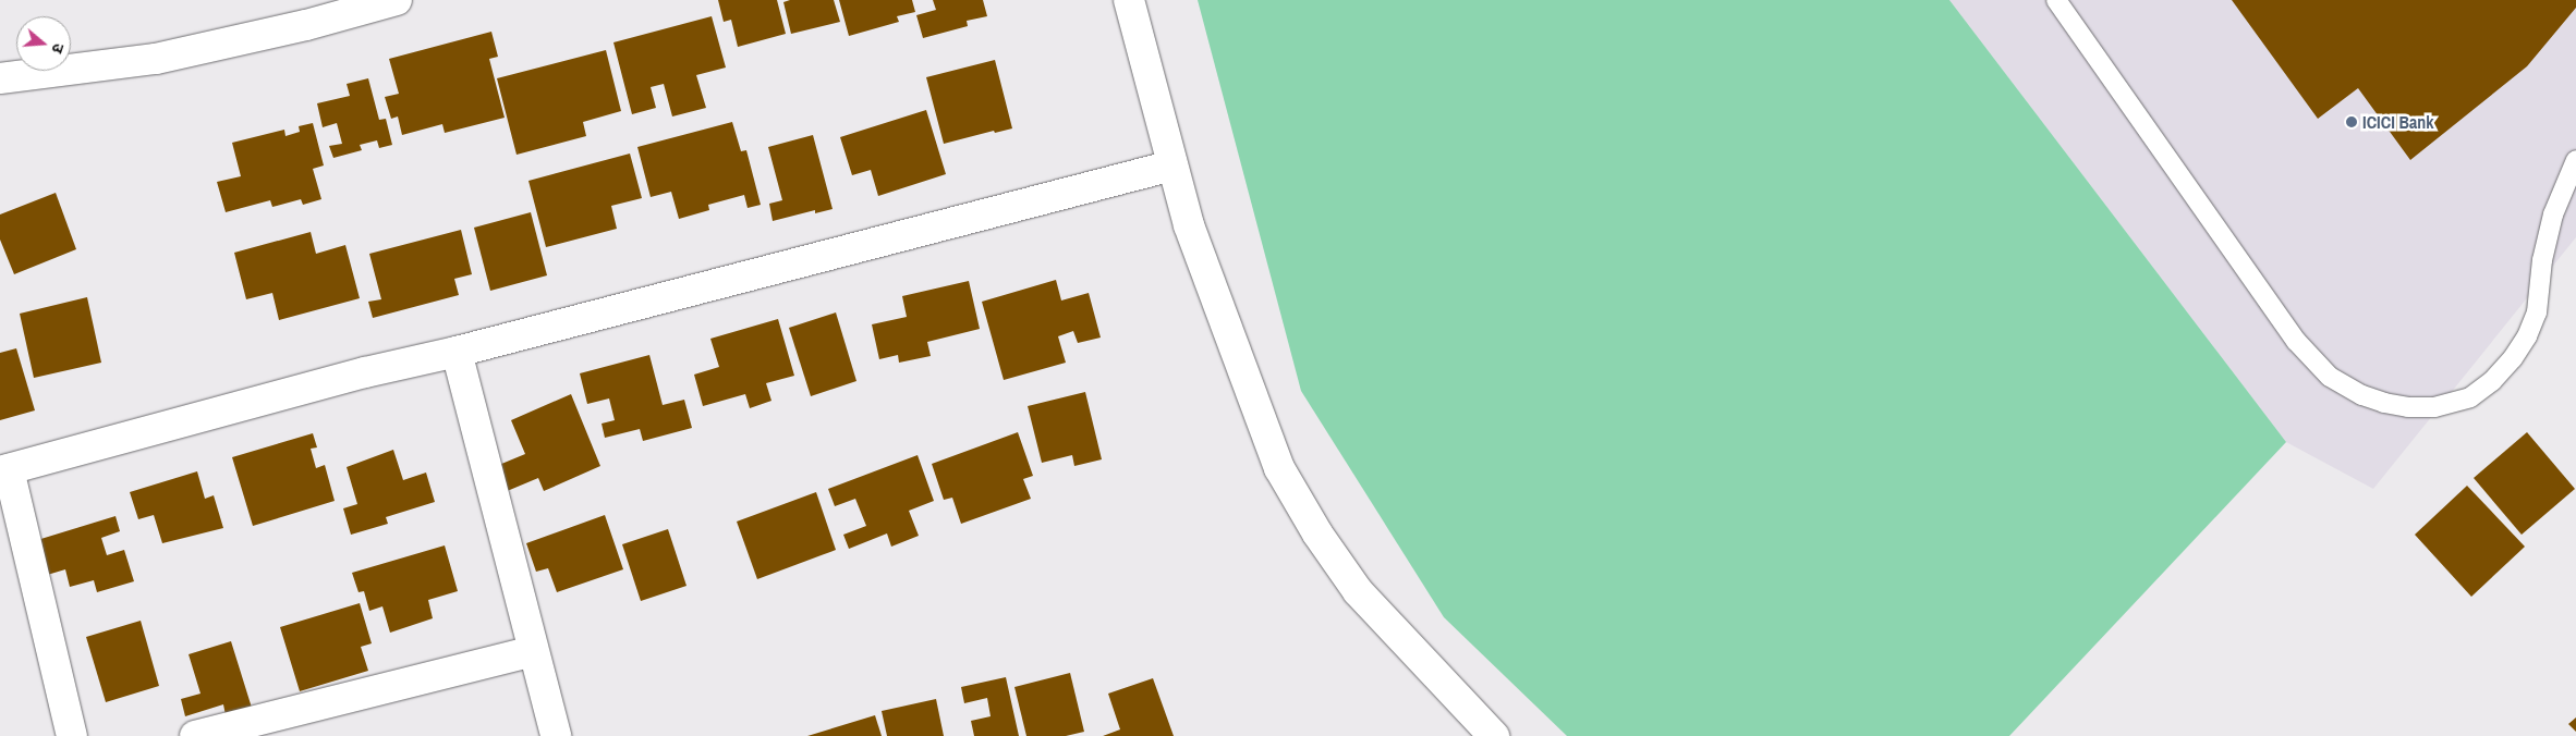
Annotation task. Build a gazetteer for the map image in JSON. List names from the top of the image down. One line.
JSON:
{"places":["ICICI Bank"],"north":"right"}
